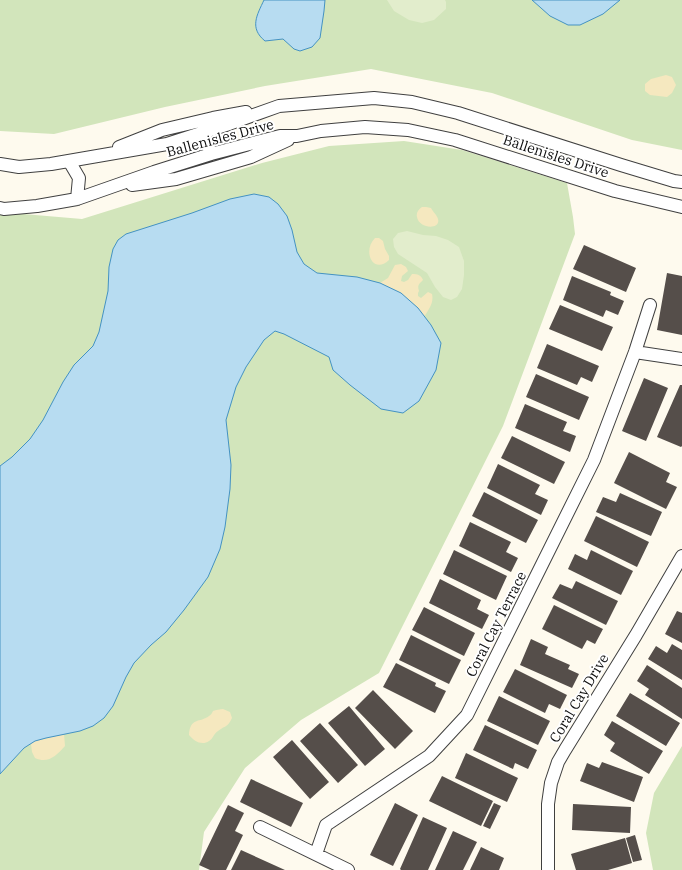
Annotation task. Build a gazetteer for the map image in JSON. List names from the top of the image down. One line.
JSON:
{"streets":{"street":["Ballenisles Drive","Coral Cay Terrace","Coral Cay Drive"]}}
